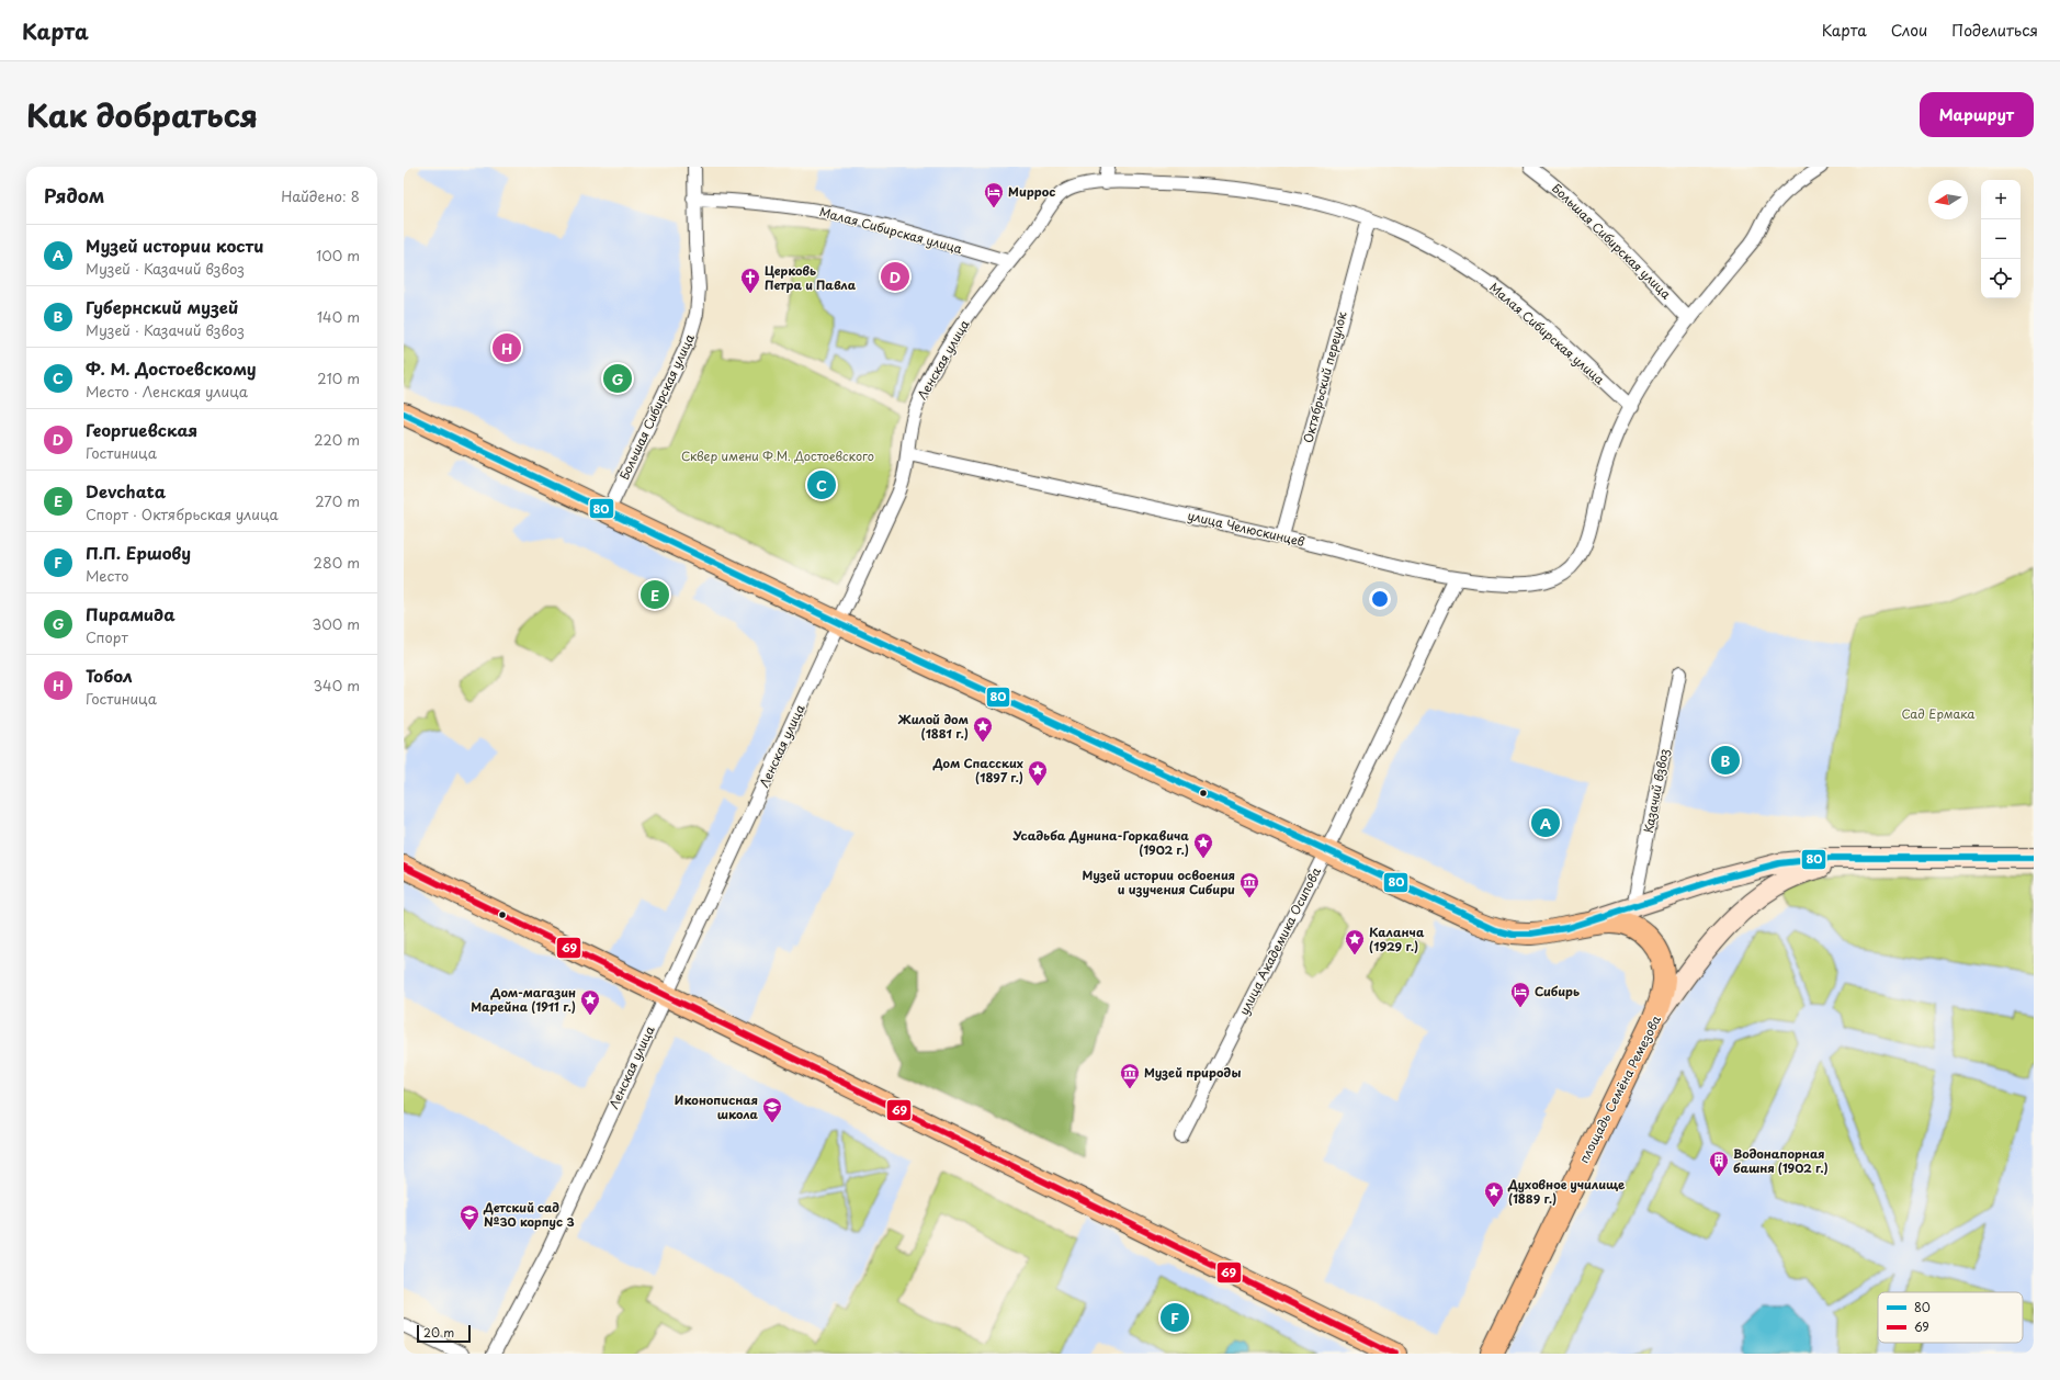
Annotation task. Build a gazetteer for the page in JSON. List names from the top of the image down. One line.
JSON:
{"streets":{"main road":["площадь Семёна Ремезова"],"street":["Малая Сибирская улица","Большая Сибирская улица","Ленская улица","Октябрьский переулок","улица Челюскинцев","Казачий взвоз","улица Академика Осипова"]},"crossings":[["Малая Сибирская улица","Большая Сибирская улица"],["Малая Сибирская улица","Ленская улица"],["Малая Сибирская улица","Октябрьский переулок"],["Малая Сибирская улица","улица Челюскинцев"],["Ленская улица","улица Челюскинцев"],["Октябрьский переулок","улица Челюскинцев"],["улица Челюскинцев","улица Академика Осипова"]],"parks":["Сквер имени Ф.М. Достоевского","Сад Ермака"],"places":{"hotel":["Миррос","Сибирь"],"church":["Церковь Петра и Павла"],"place":["Жилой дом (1881 г.)","Дом Спасских (1897 г.)","Усадьба Дунина-Горкавича (1902 г.)","Каланча (1929 г.)","Дом-магазин Марейна (1911 г.)","Духовное училище (1889 г.)"],"museum":["Музей истории освоения и изучения Сибири","Музей природы"],"school or university":["Иконописная школа","Детский сад №30 корпус 3"],"building":["Водонапорная башня (1902 г.)"]},"lines":["transit line 80","transit line 69"],"legend":["80","69"],"scale_bar":"20 m","north":"left","page":{"header":"Карта","nav":["Карта","Слои","Поделиться"],"title":"Как добраться","buttons":"Маршрут","heading":["Рядом","Найдено: 8"],"map_buttons":["+","−"],"list":[{"mark":"A","name":"Музей истории кости","note":"Музей · Казачий взвоз","value":"100 m"},{"mark":"B","name":"Губернский музей","note":"Музей · Казачий взвоз","value":"140 m"},{"mark":"C","name":"Ф. М. Достоевскому","note":"Место · Ленская улица","value":"210 m"},{"mark":"D","name":"Георгиевская","note":"Гостиница","value":"220 m"},{"mark":"E","name":"Devchata","note":"Спорт · Октябрьская улица","value":"270 m"},{"mark":"F","name":"П.П. Ершову","note":"Место","value":"280 m"},{"mark":"G","name":"Пирамида","note":"Спорт","value":"300 m"},{"mark":"H","name":"Тобол","note":"Гостиница","value":"340 m"}],"pins":["D","H","G","C","E","B","A","F"],"scale":"20 m"}}
